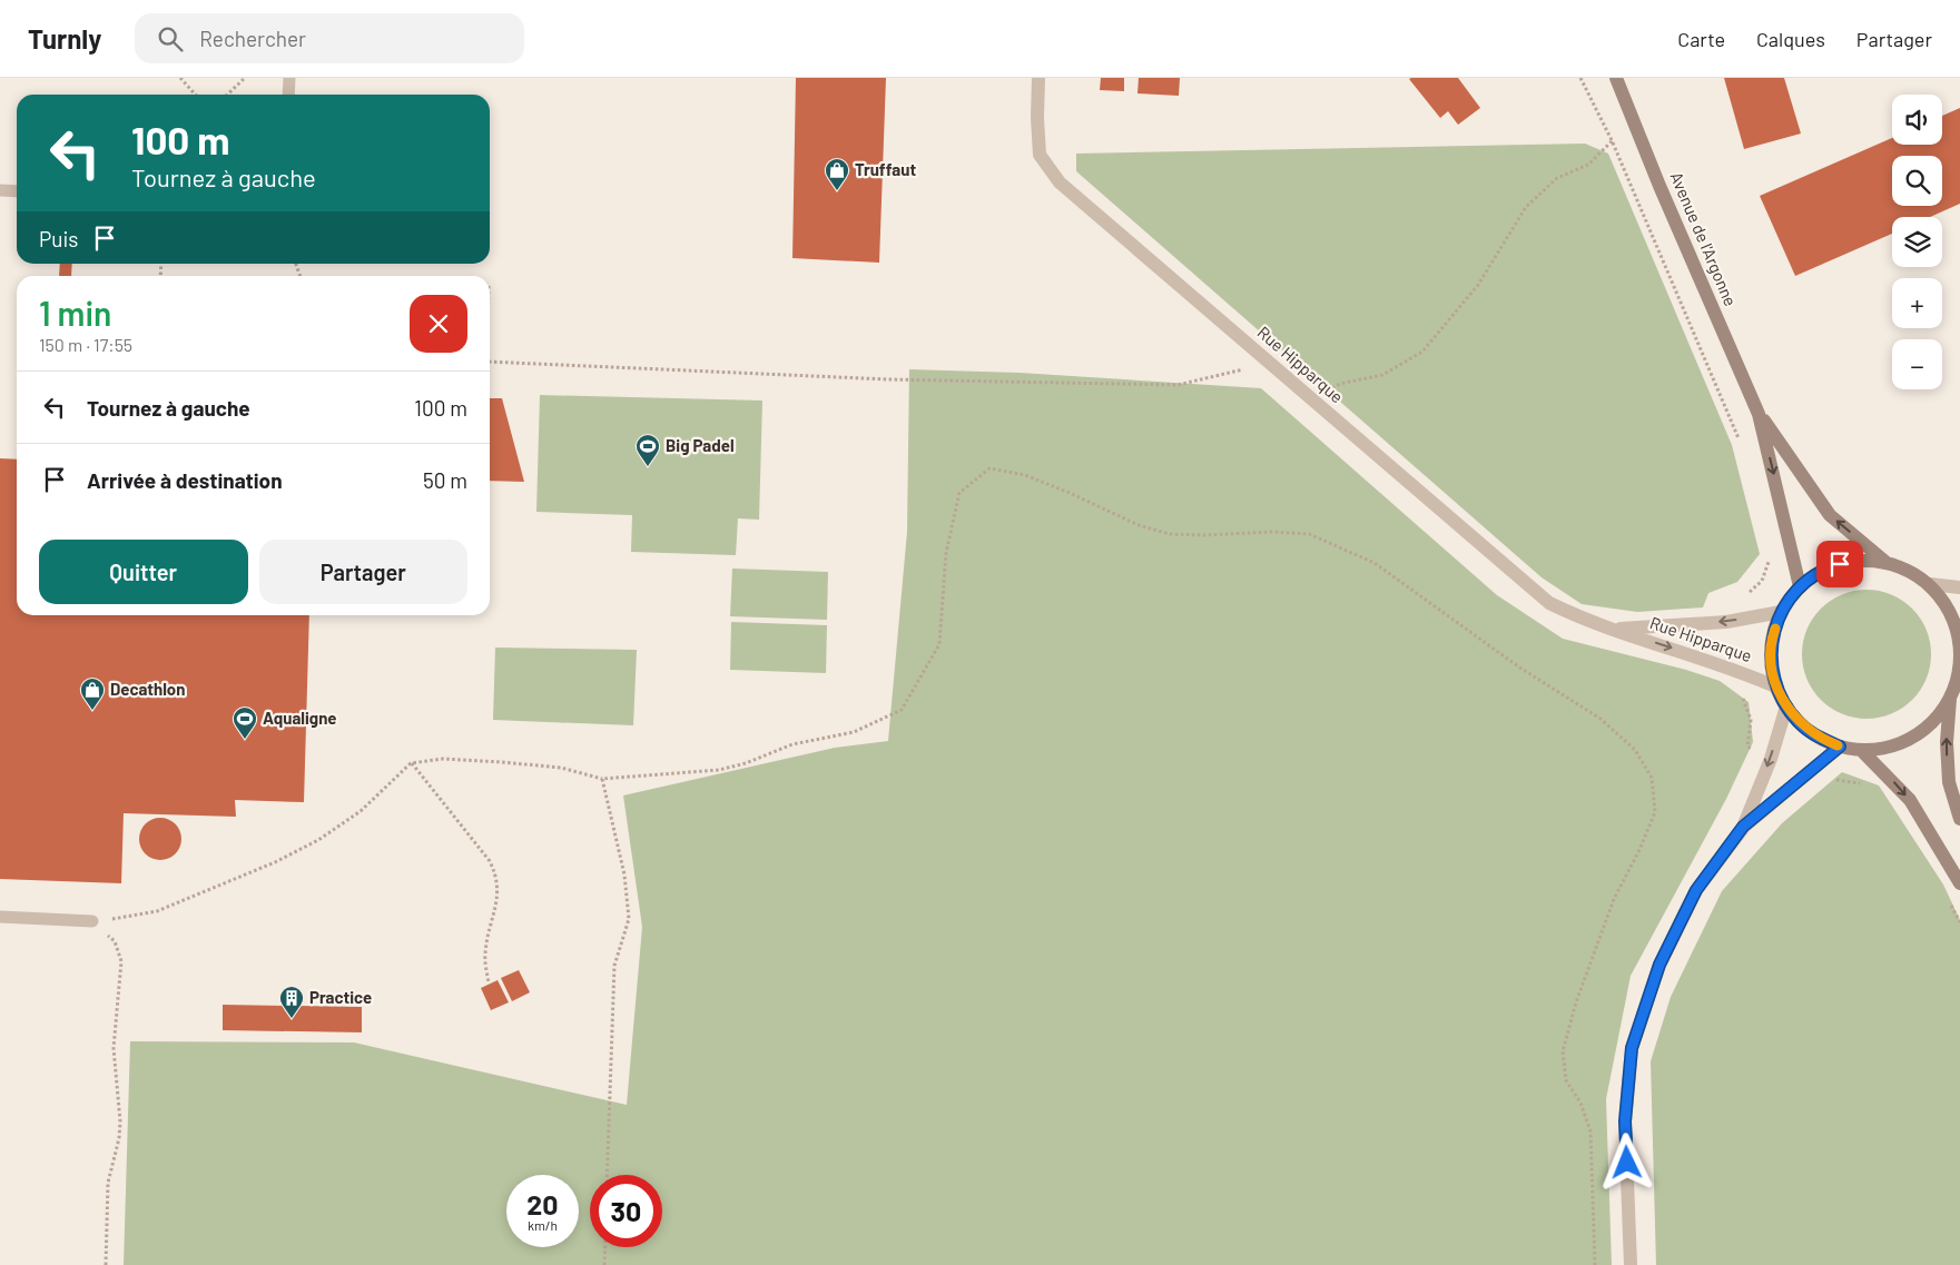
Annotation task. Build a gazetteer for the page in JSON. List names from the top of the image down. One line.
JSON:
{"streets":{"main road":["Avenue de l'Argonne"],"street":["Rue Hipparque"]},"crossings":[["Avenue de l'Argonne","Rue Hipparque"]],"places":{"shop":["Truffaut","Decathlon"],"sports":["Big Padel","Aqualigne"],"building":["Practice"]},"page":{"header":"Turnly","search":"Rechercher","nav":["Carte","Calques","Partager"],"map_buttons":["+","−"],"turn":["100 m","Tournez à gauche"],"then":"Puis","heading":["1 min","150 m · 17:55"],"list":[{"name":"Tournez à gauche","value":"100 m"},{"name":"Arrivée à destination","value":"50 m"}],"buttons":["Quitter","Partager"],"speed":"20 km/h","limit":"30"}}
